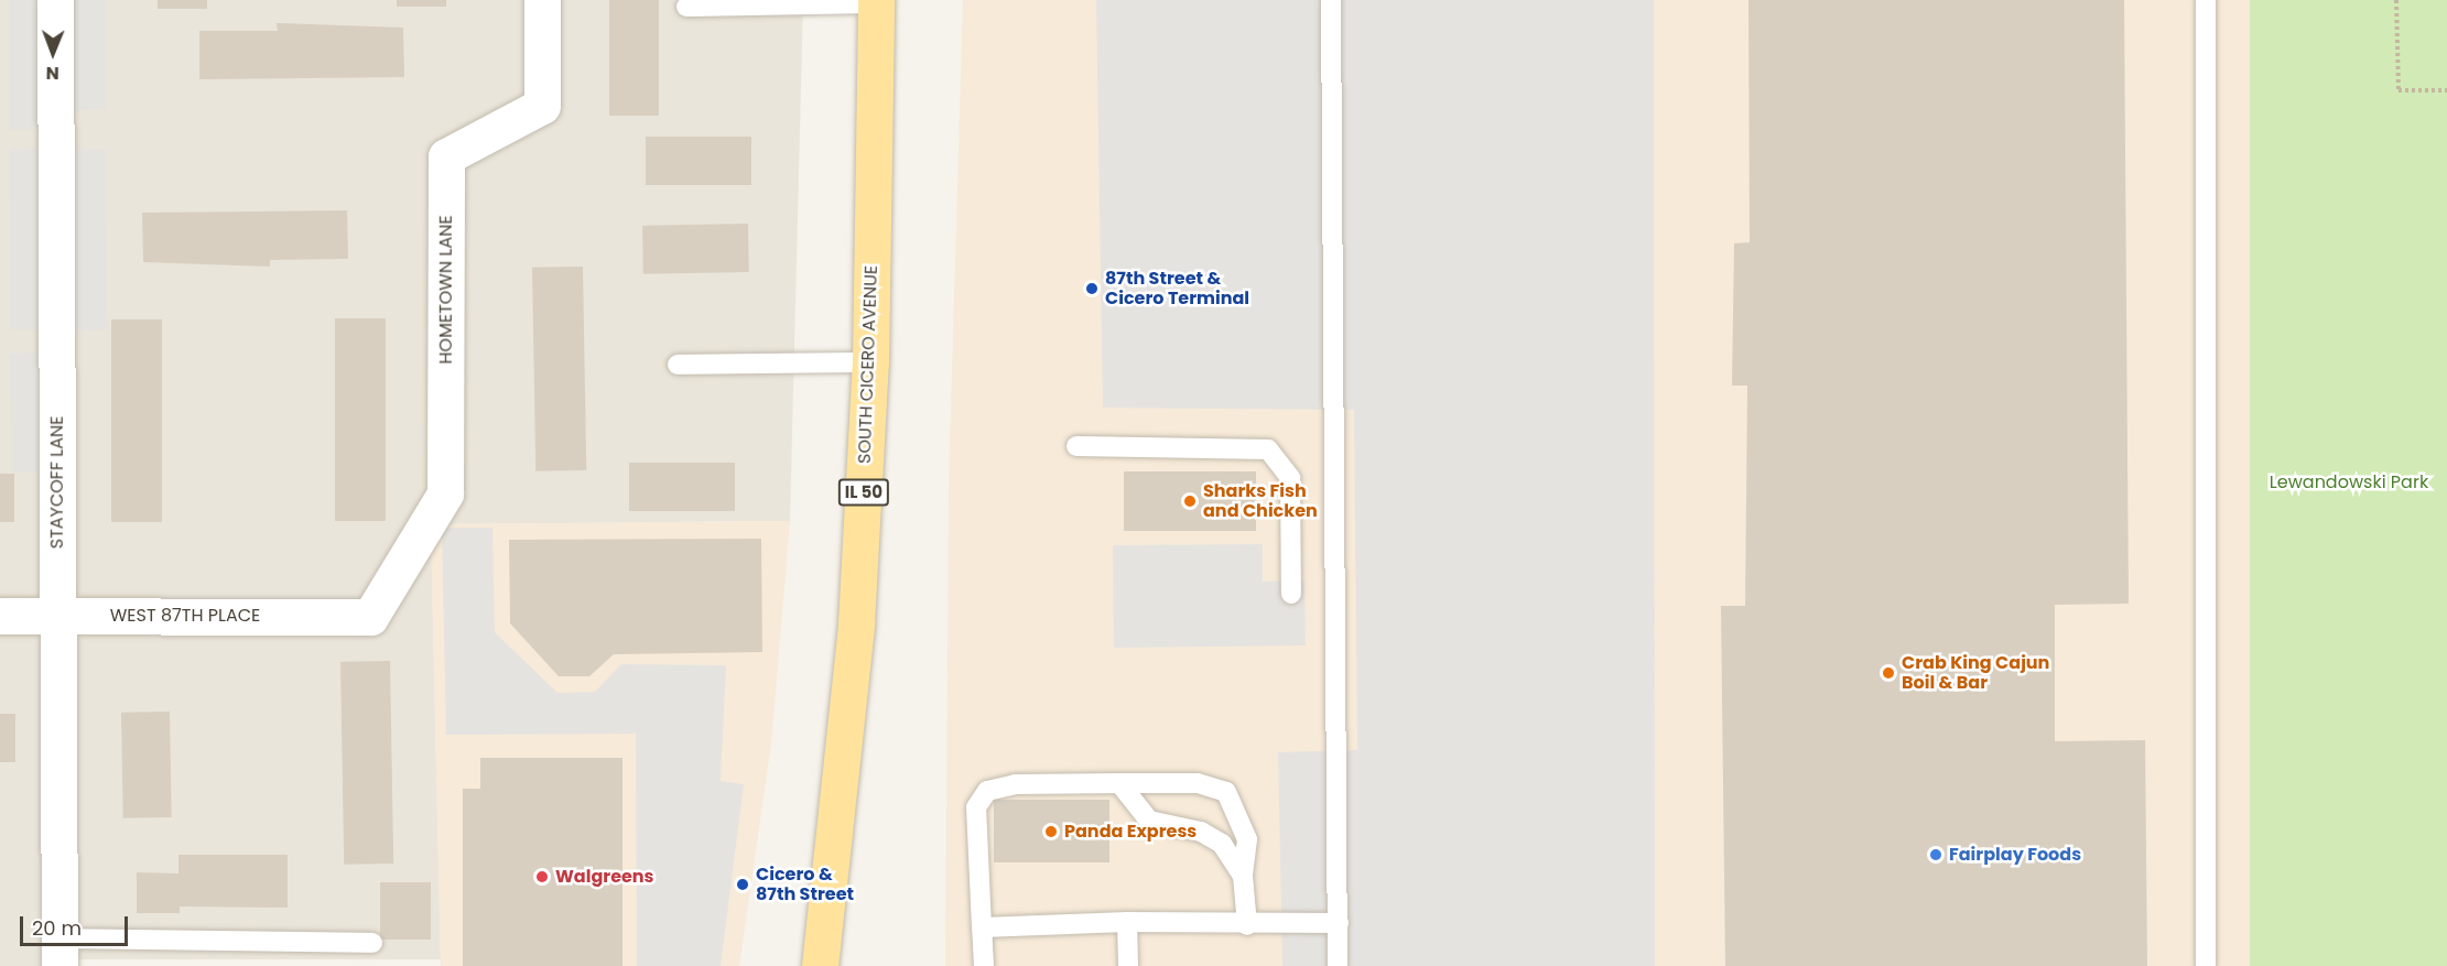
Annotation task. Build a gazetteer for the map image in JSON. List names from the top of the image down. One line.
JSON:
{"streets":{"main road":["SOUTH CICERO AVENUE","IL 50"],"street":["HOMETOWN LANE","STAYCOFF LANE","WEST 87TH PLACE"]},"crossings":[["HOMETOWN LANE","WEST 87TH PLACE"],["STAYCOFF LANE","WEST 87TH PLACE"]],"parks":["Lewandowski Park"],"places":["87th Street & Cicero Terminal","Sharks Fish and Chicken","Crab King Cajun Boil & Bar","Panda Express","Fairplay Foods","Walgreens","Cicero & 87th Street"],"scale_bar":"20 m","north":"bottom"}
